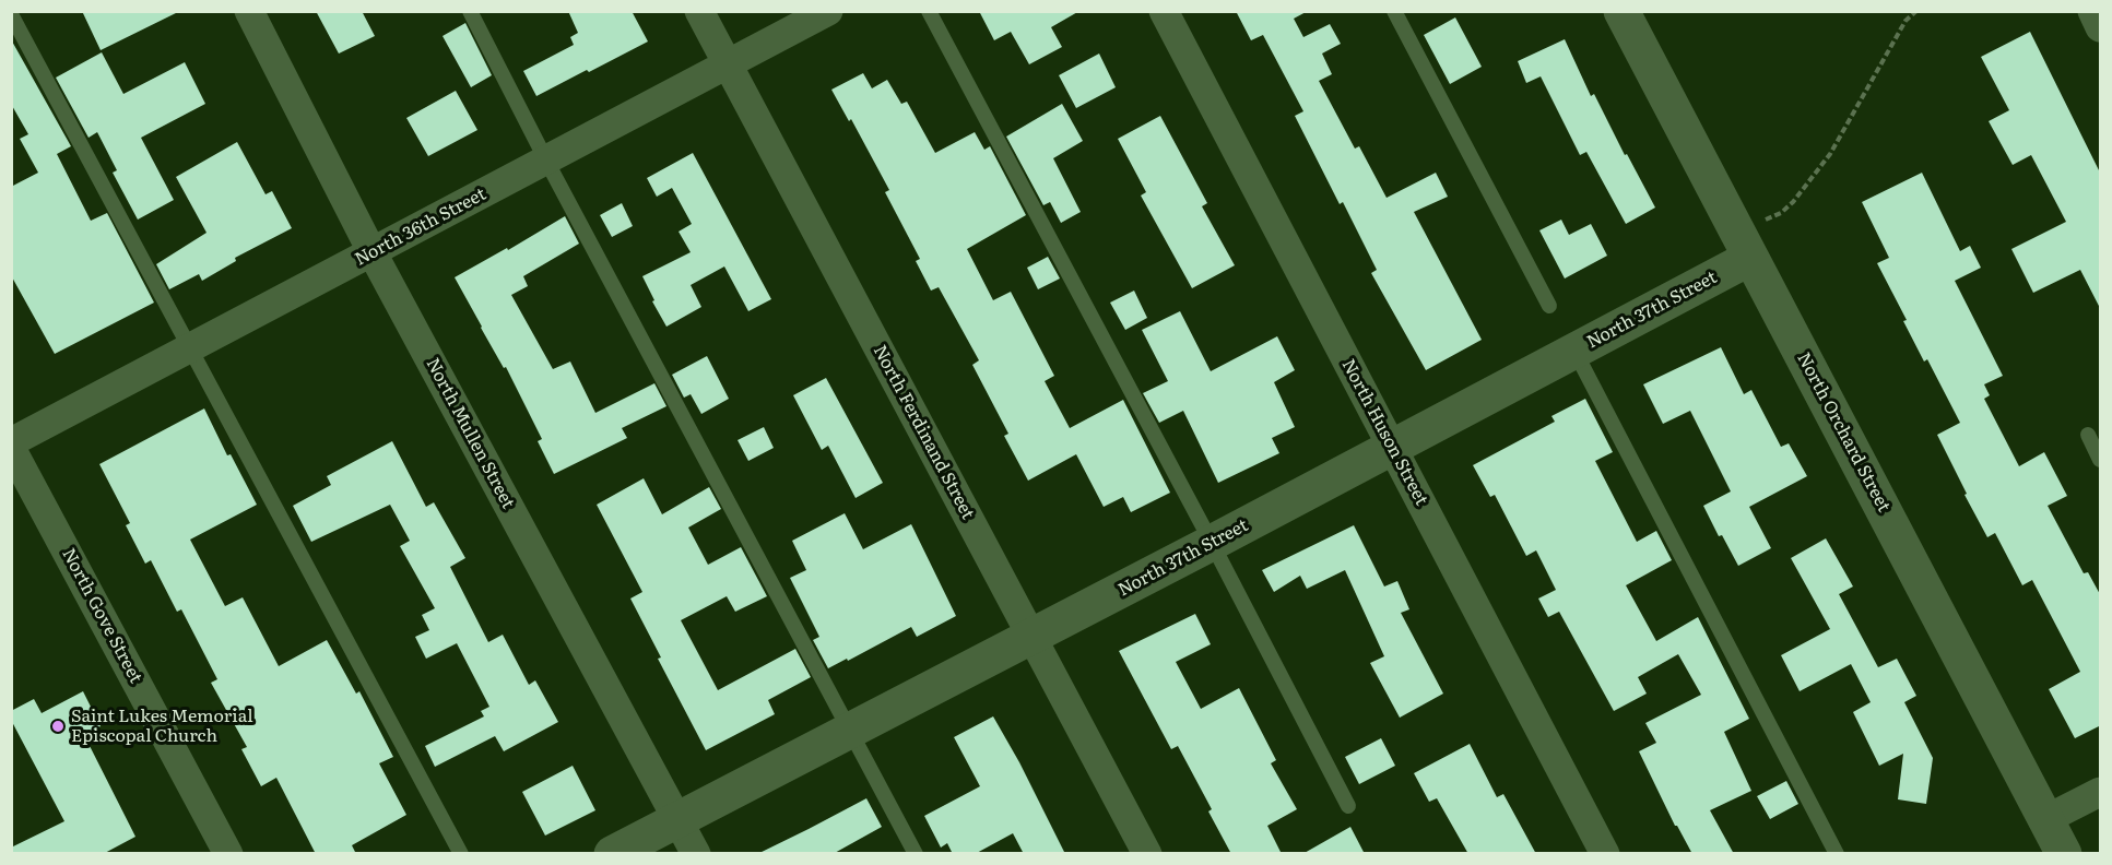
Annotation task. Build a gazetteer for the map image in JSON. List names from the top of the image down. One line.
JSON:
{"streets":{"street":["North 36th Street","North 37th Street","North Ferdinand Street","North Huson Street","North Orchard Street","North Mullen Street","North Gove Street"]},"crossings":[["North 36th Street","North Ferdinand Street"],["North 36th Street","North Mullen Street"],["North 37th Street","North Ferdinand Street"],["North 37th Street","North Huson Street"],["North 37th Street","North Orchard Street"],["North 37th Street","North Mullen Street"]],"places":["Saint Lukes Memorial Episcopal Church"]}
